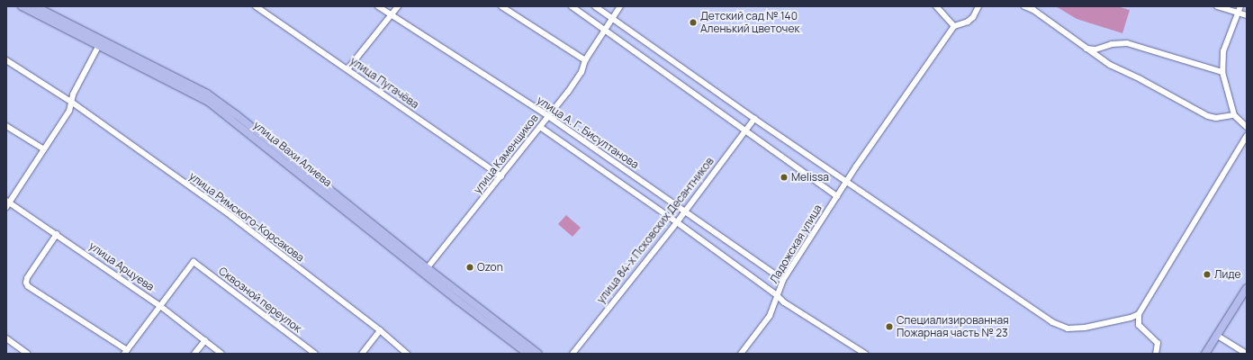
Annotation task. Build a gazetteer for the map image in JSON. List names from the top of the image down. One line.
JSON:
{"streets":{"main road":["улица Вахи Алиева"],"street":["улица Пугачёва","улица А. Г. Бисултанова","улица Каменщиков","улица Римского-Корсакова","улица 84-х Псковских Десантников","Ладожская улица","улица Арцуева","Сквозной переулок"]},"crossings":[["улица Пугачёва","улица Каменщиков"],["улица А. Г. Бисултанова","улица Каменщиков"],["улица А. Г. Бисултанова","улица 84-х Псковских Десантников"],["улица А. Г. Бисултанова","Ладожская улица"],["улица Вахи Алиева","улица Каменщиков"],["улица Арцуева","Сквозной переулок"]],"places":["Детский сад № 140 Аленький цветочек","Melissa","Ozon","Лиде","Специализированная Пожарная часть № 23"]}
